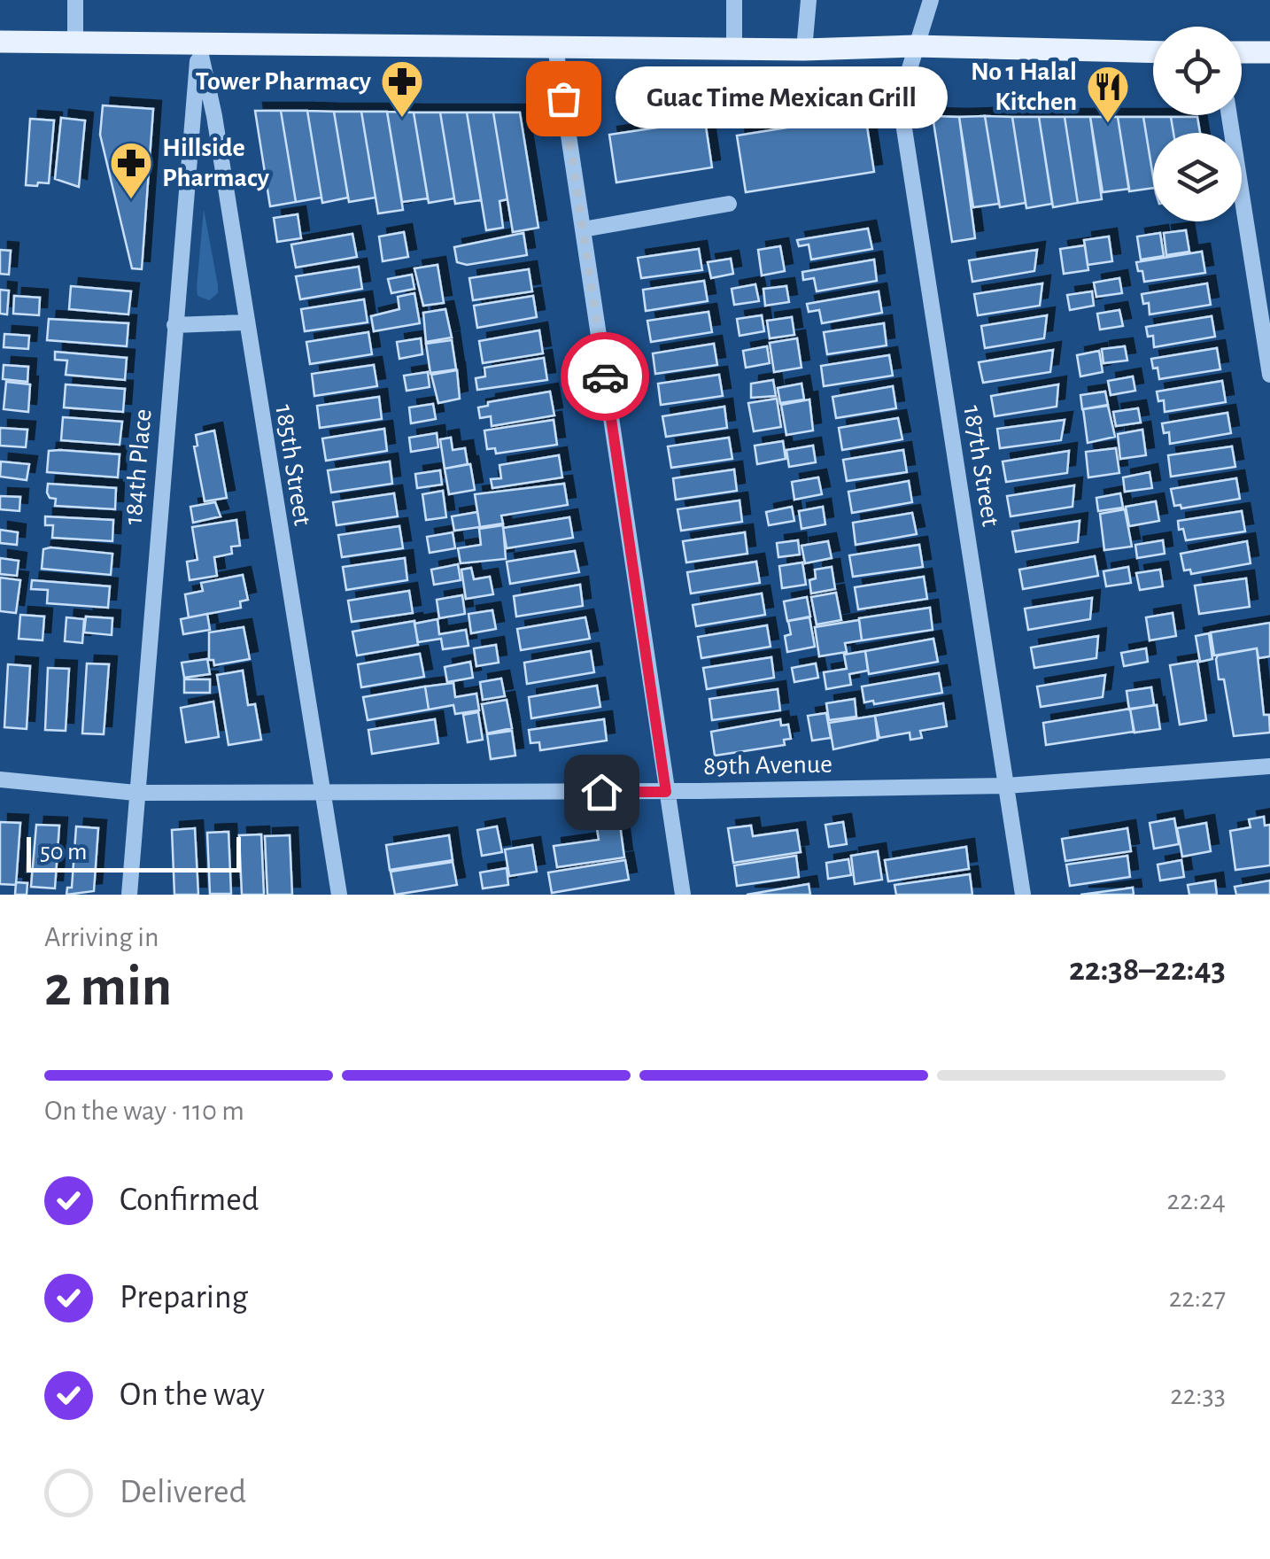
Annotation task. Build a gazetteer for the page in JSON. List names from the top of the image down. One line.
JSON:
{"streets":{"street":["185th Street","187th Street","184th Place","89th Avenue"]},"crossings":[["185th Street","184th Place"],["185th Street","89th Avenue"],["187th Street","89th Avenue"],["184th Place","89th Avenue"]],"places":{"other":["Guac Time Mexican Grill"],"pharmacy":["Tower Pharmacy","Hillside Pharmacy"],"restaurant":["No 1 Halal Kitchen"]},"scale_bar":"50 m","page":{"bubble":"Guac Time Mexican Grill","scale":"50 m","heading":["2 min","Arriving in","22:38–22:43"],"bar":"On the way · 110 m","list":[["Confirmed","22:24"],["Preparing","22:27"],["On the way","22:33"],"Delivered"]}}
